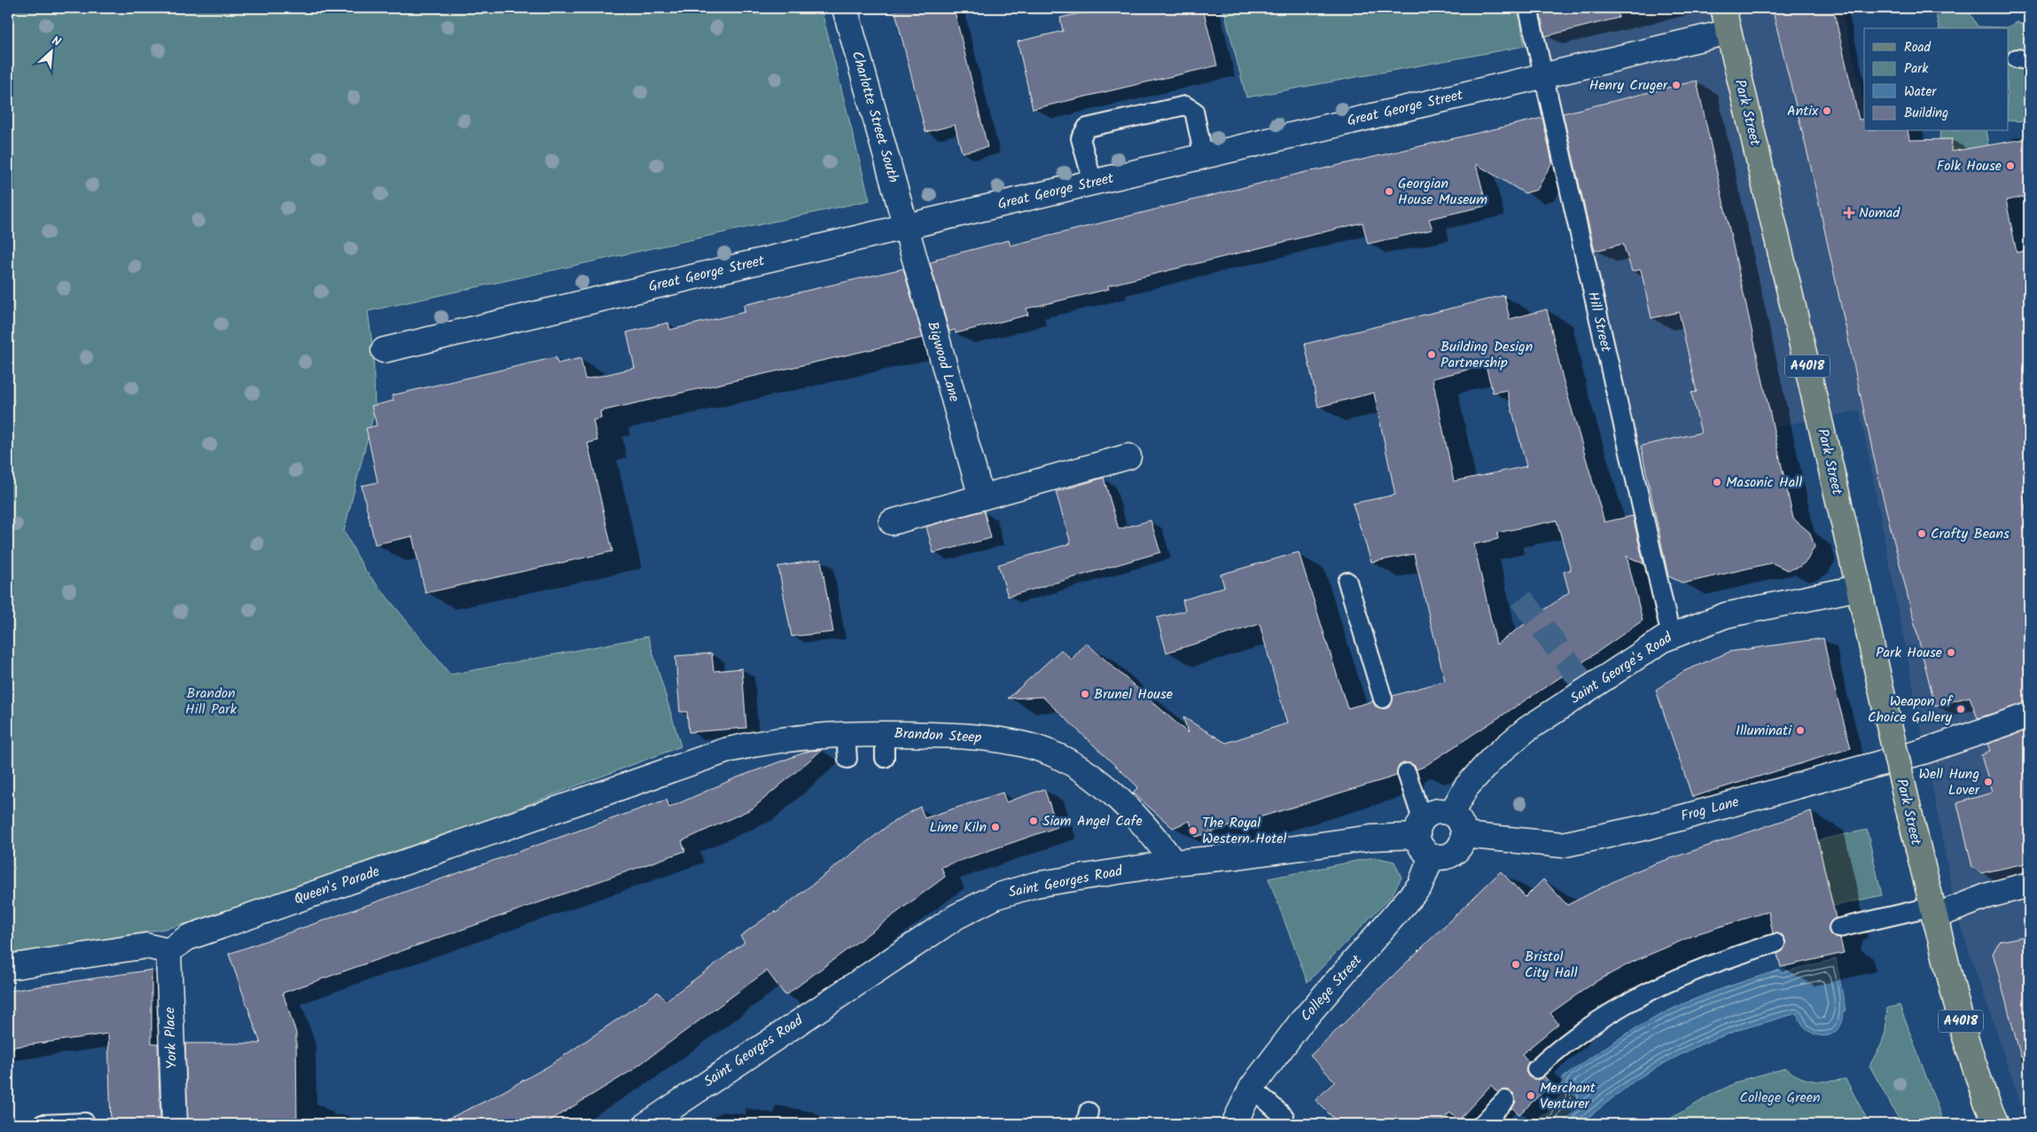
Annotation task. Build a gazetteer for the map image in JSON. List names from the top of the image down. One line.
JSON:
{"streets":{"main road":["Park Street","A4018"],"street":["Great George Street","Charlotte Street South","Bigwood Lane","Saint George's Road","Brandon Steep","Frog Lane","Saint Georges Road","Queen's Parade","College Street","York Place"],"lane":["Hill Street"]},"crossings":[["Great George Street","Park Street"],["Great George Street","Charlotte Street South"],["Great George Street","Hill Street"],["Great George Street","Bigwood Lane"],["Park Street","A4018"],["Park Street","Saint George's Road"],["Charlotte Street South","Bigwood Lane"],["Hill Street","Saint George's Road"],["Saint George's Road","Frog Lane"],["Saint George's Road","Saint Georges Road"],["Saint George's Road","College Street"],["Brandon Steep","Saint Georges Road"],["Brandon Steep","Queen's Parade"],["Frog Lane","Saint Georges Road"],["Frog Lane","College Street"],["Saint Georges Road","College Street"],["Queen's Parade","York Place"]],"parks":["Brandon Hill Park","College Green"],"places":{"other":["Henry Cruger","Antix","Folk House","Georgian House Museum","Building Design Partnership","Masonic Hall","Crafty Beans","Park House","Brunel House","Weapon of Choice Gallery","Illuminati","Well Hung Lover","Siam Angel Cafe","Lime Kiln","The Royal Western Hotel","Bristol City Hall","Merchant Venturer"],"health":["Nomad"]},"legend":["Road","Park","Water","Building"],"north":"top right"}
